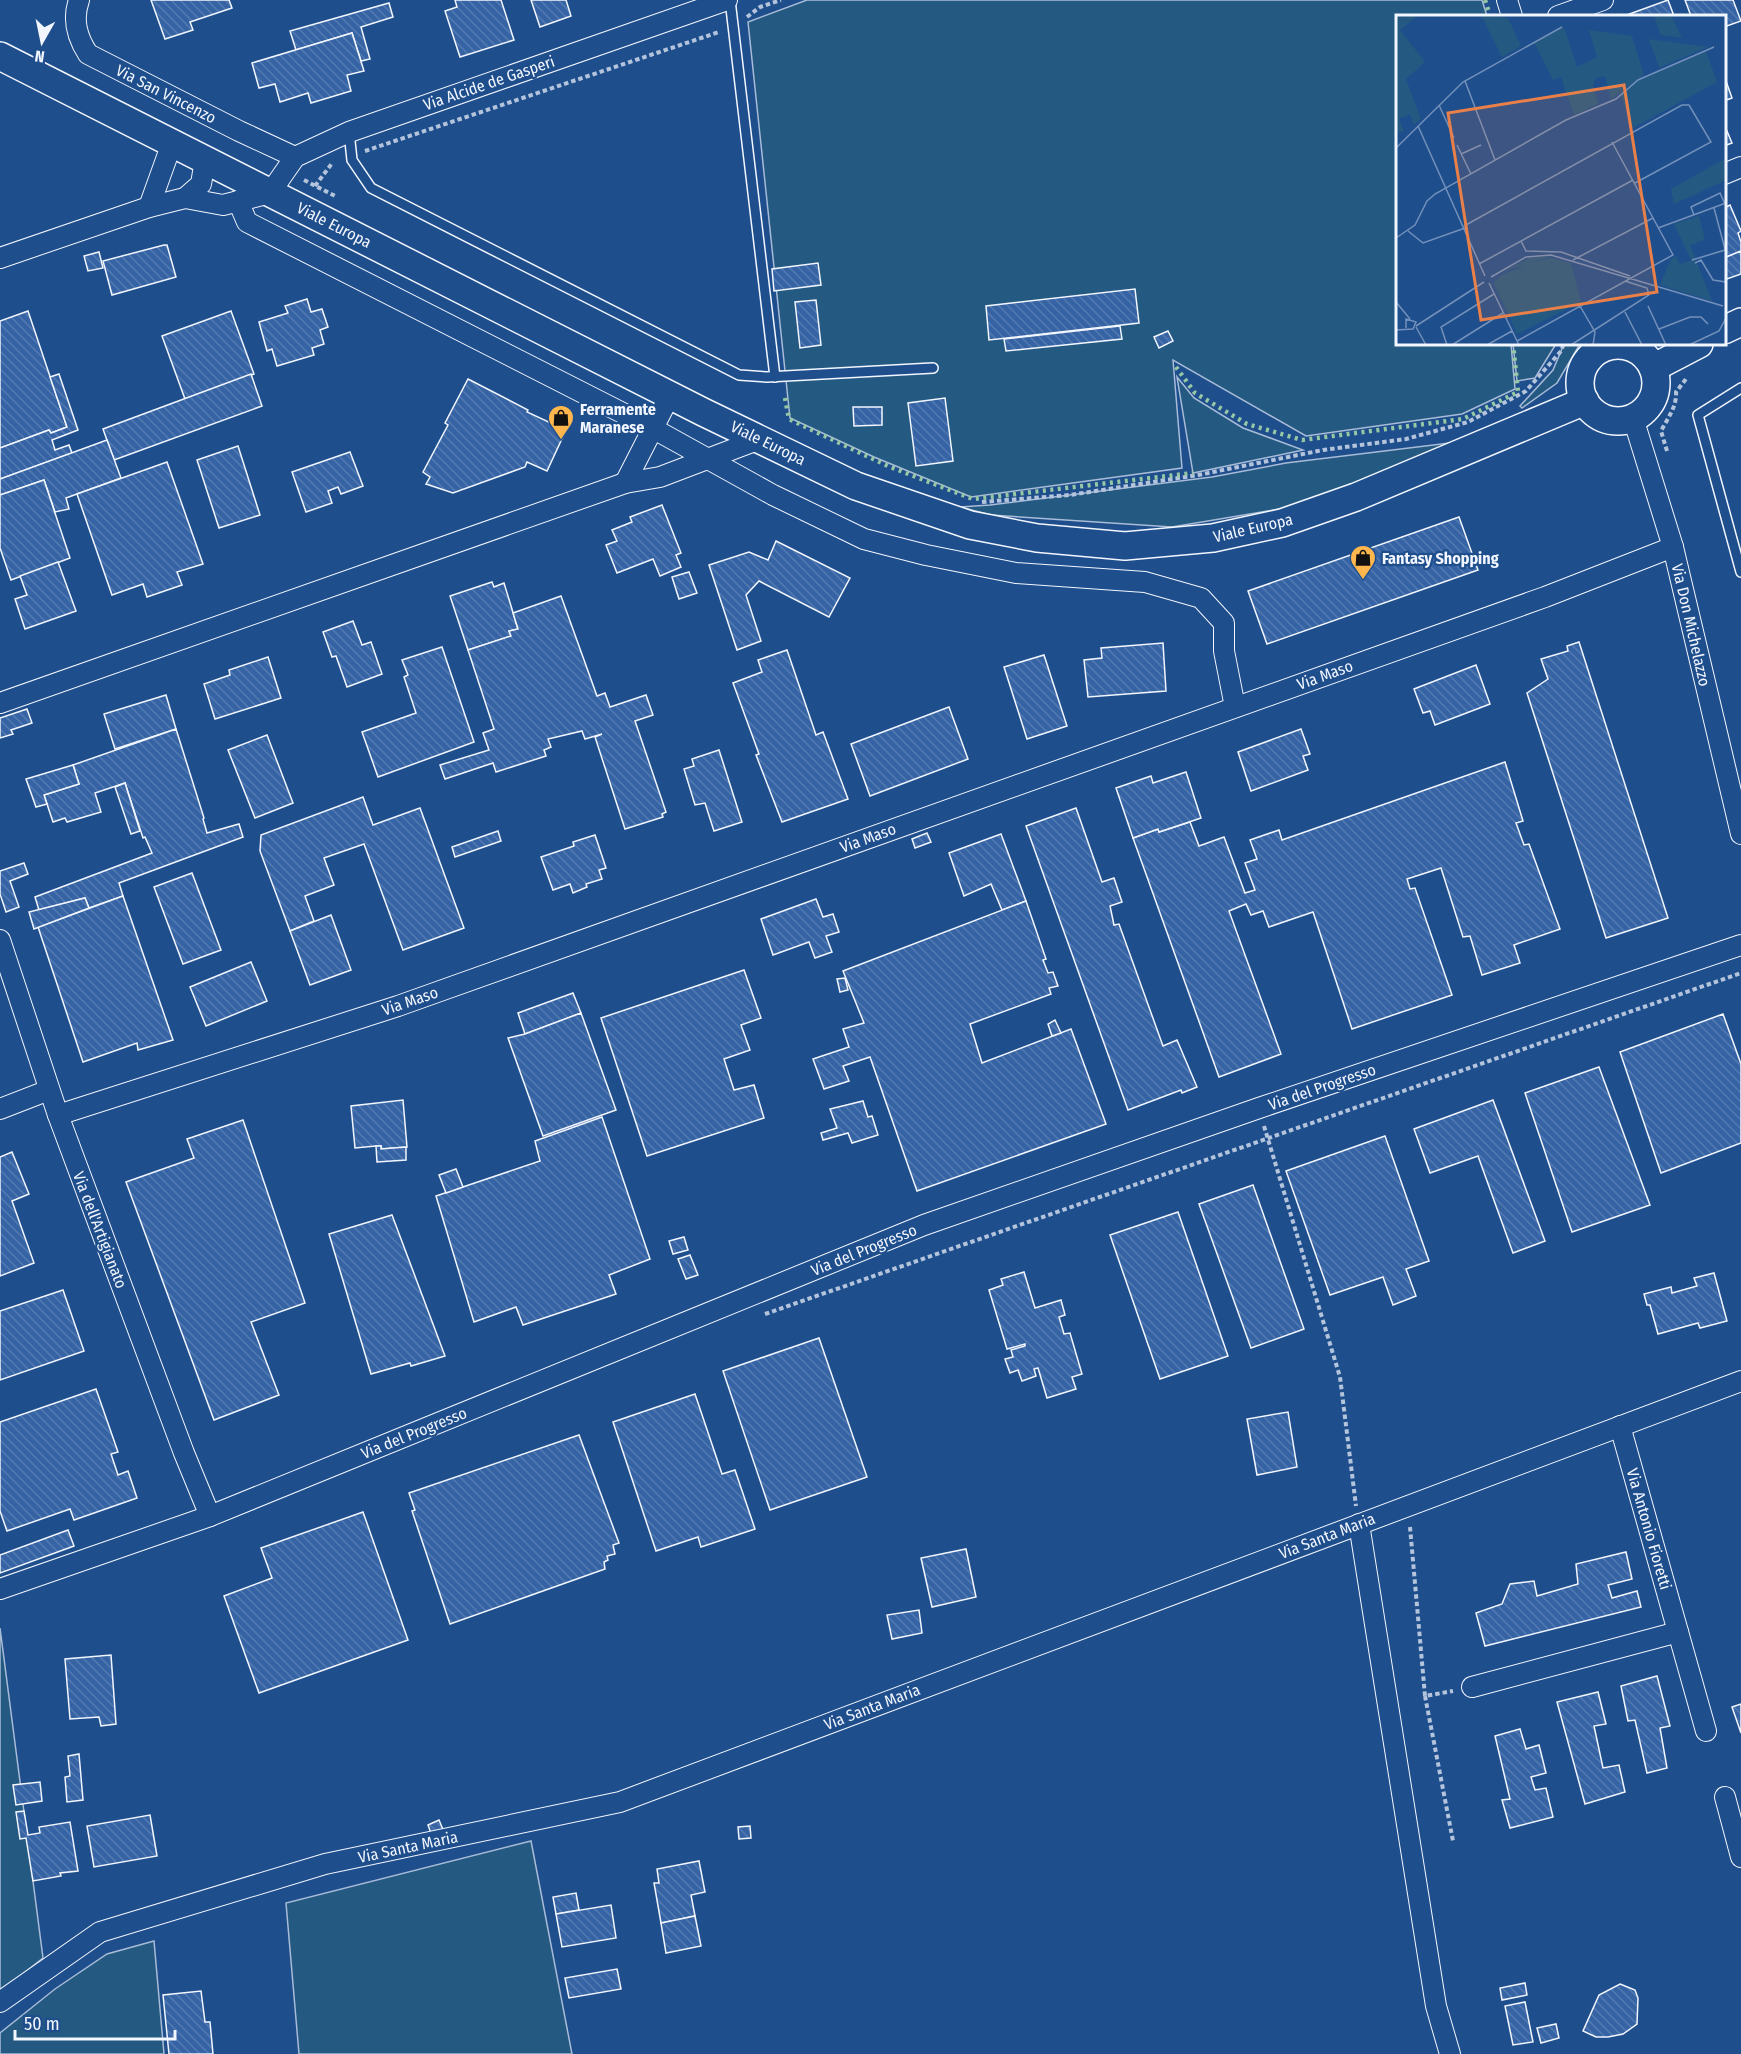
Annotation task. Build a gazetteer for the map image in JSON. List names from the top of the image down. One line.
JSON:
{"streets":{"main road":["Viale Europa"],"street":["Via Alcide de Gasperi","Via San Vincenzo","Via Don Michelazzo","Via Maso","Via del Progresso","Via dell'Artigianato","Via Antonio Fioretti","Via Santa Maria"]},"crossings":[["Via Alcide de Gasperi","Via San Vincenzo"],["Viale Europa","Via Don Michelazzo"],["Via Don Michelazzo","Via Maso"],["Via Maso","Via dell'Artigianato"],["Via del Progresso","Via dell'Artigianato"],["Via Antonio Fioretti","Via Santa Maria"]],"places":{"shop":["Ferramente Maranese","Fantasy Shopping"]},"scale_bar":"50 m","north":"bottom"}
